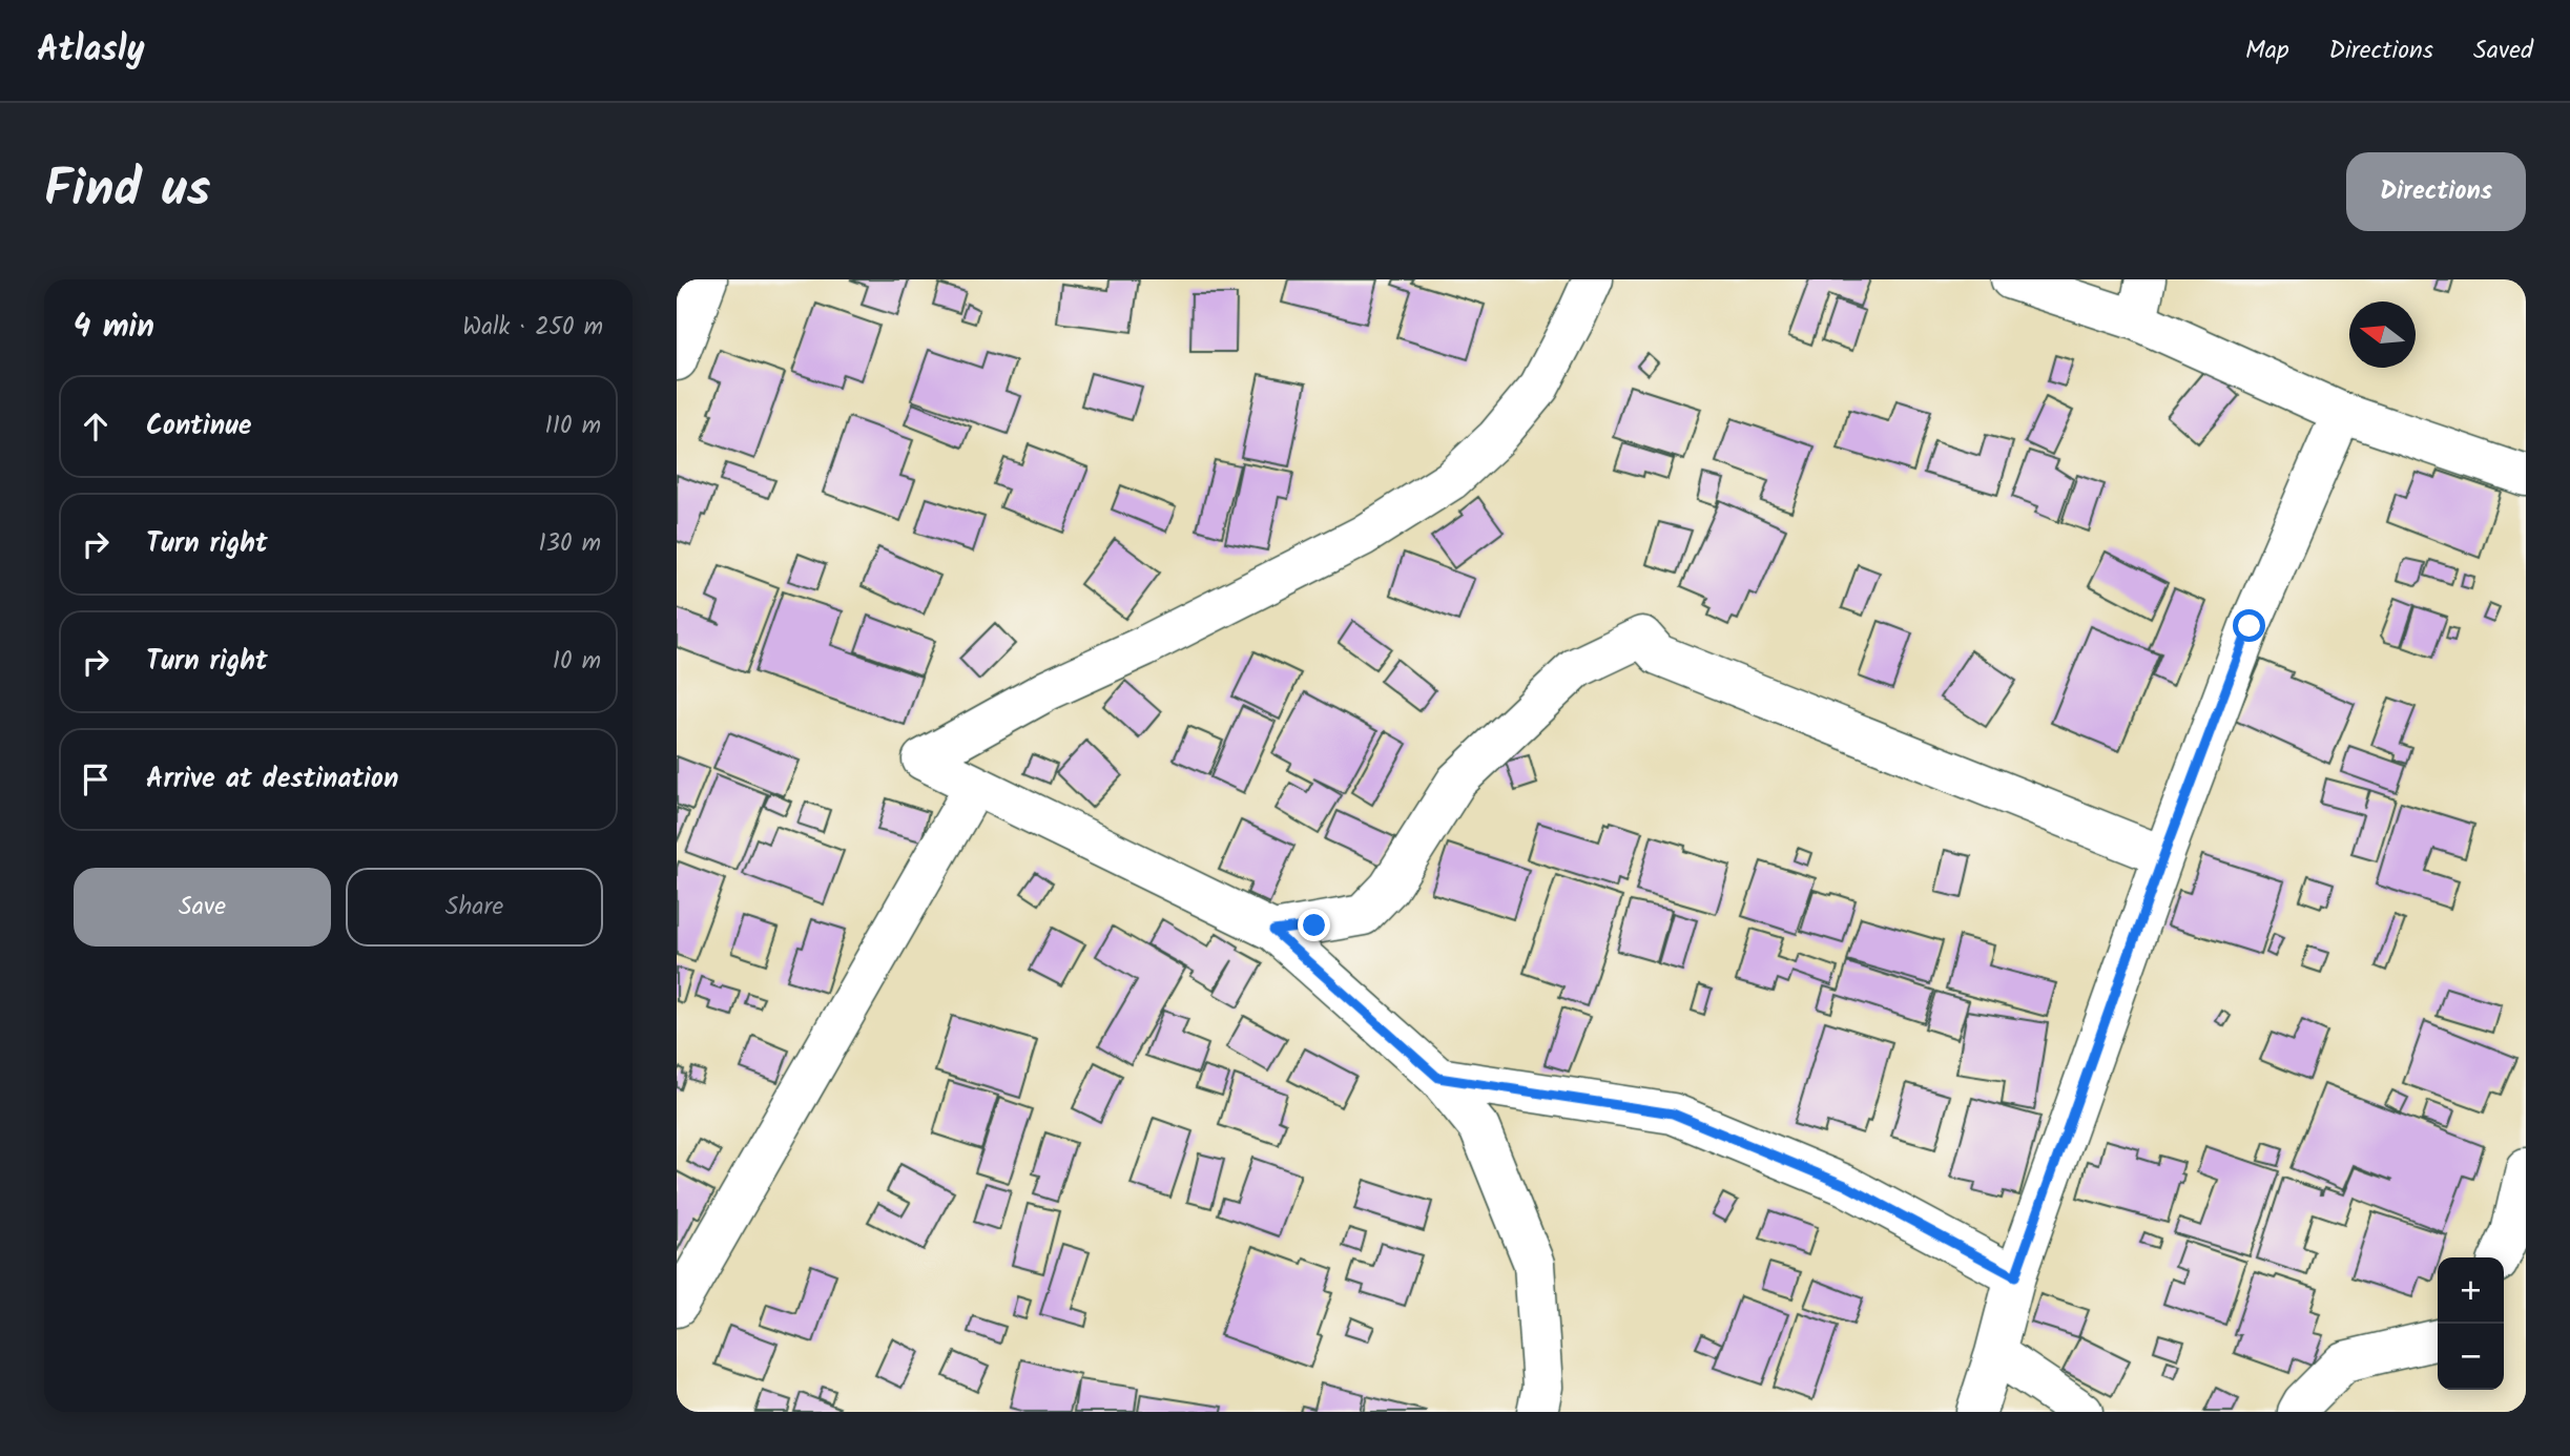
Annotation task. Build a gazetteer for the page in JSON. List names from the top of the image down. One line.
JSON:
{"north":"left","page":{"header":"Atlasly","nav":["Map","Directions","Saved"],"title":"Find us","buttons":["Directions",["Save","Share"]],"heading":["4 min","Walk · 250 m"],"list":[["Continue","110 m"],["Turn right","130 m"],["Turn right","10 m"],"Arrive at destination"],"map_buttons":["+","−"]}}
